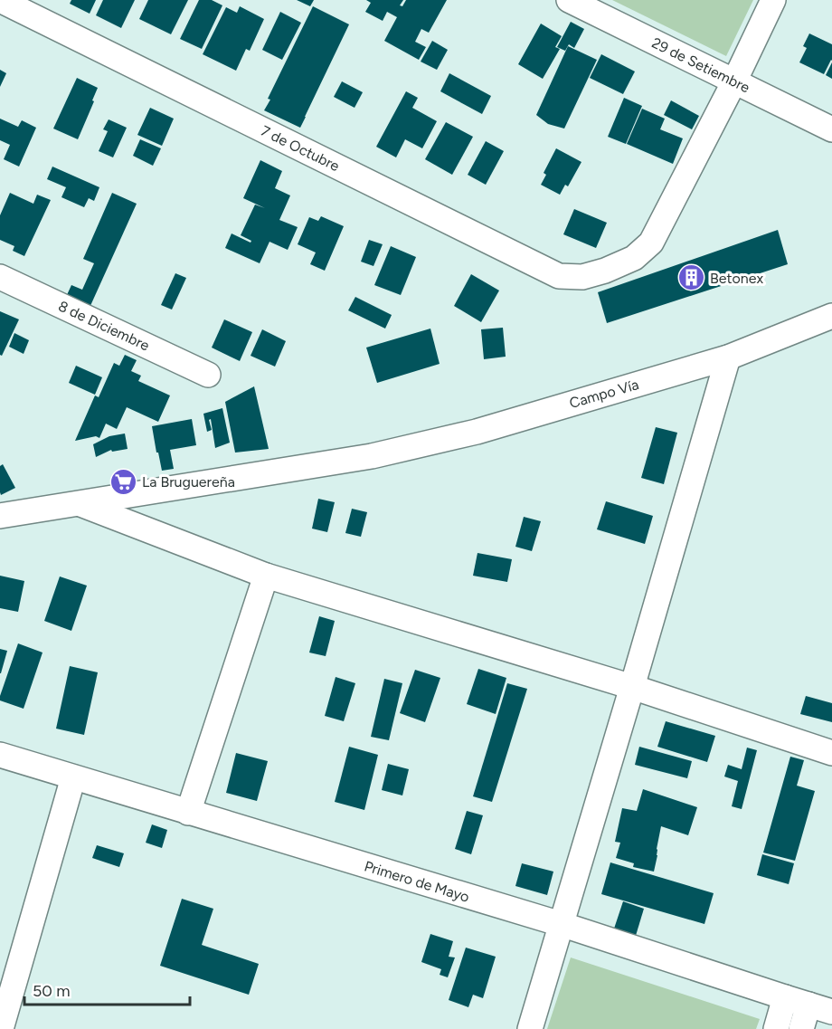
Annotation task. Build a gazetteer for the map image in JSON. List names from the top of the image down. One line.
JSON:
{"streets":{"street":["29 de Setiembre","7 de Octubre","8 de Diciembre","Campo Vía","Primero de Mayo"]},"crossings":[["29 de Setiembre","7 de Octubre"]],"places":{"building":["Betonex"],"supermarket":["La Bruguereña"]},"scale_bar":"50 m"}
